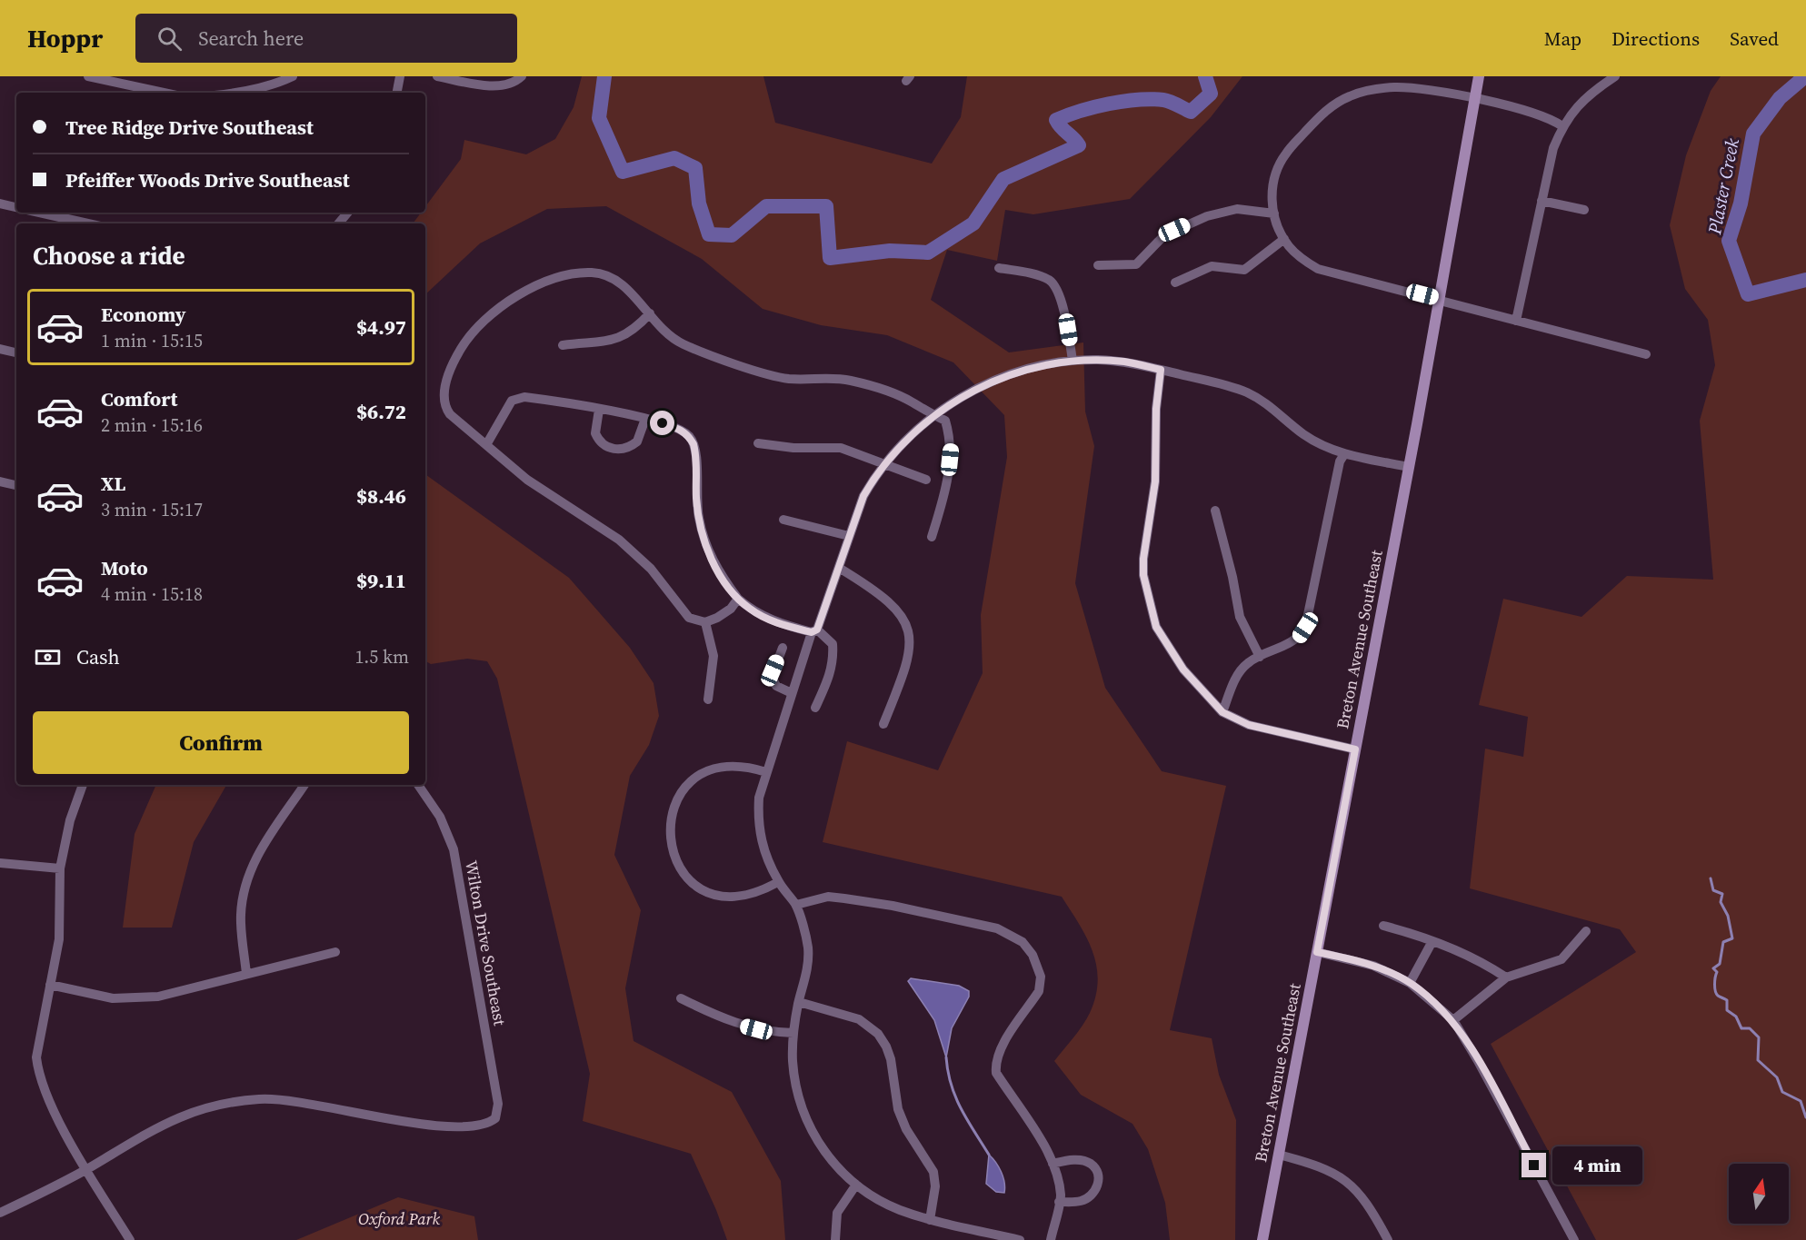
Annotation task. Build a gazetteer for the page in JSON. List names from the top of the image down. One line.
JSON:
{"streets":{"main road":["Breton Avenue Southeast"],"street":["Wilton Drive Southeast"]},"water":["Plaster Creek"],"parks":["Oxford Park"],"north":"top","page":{"header":"Hoppr","search":"Search here","nav":["Map","Directions","Saved"],"banner":["Tree Ridge Drive Southeast","Pfeiffer Woods Drive Southeast"],"heading":"Choose a ride","list":[{"name":"Economy","note":"1 min · 15:15","value":"$4.97"},{"name":"Comfort","note":"2 min · 15:16","value":"$6.72"},{"name":"XL","note":"3 min · 15:17","value":"$8.46"},{"name":"Moto","note":"4 min · 15:18","value":"$9.11"}],"pay":["Cash","1.5 km"],"buttons":"Confirm","bubble":"4 min"}}
